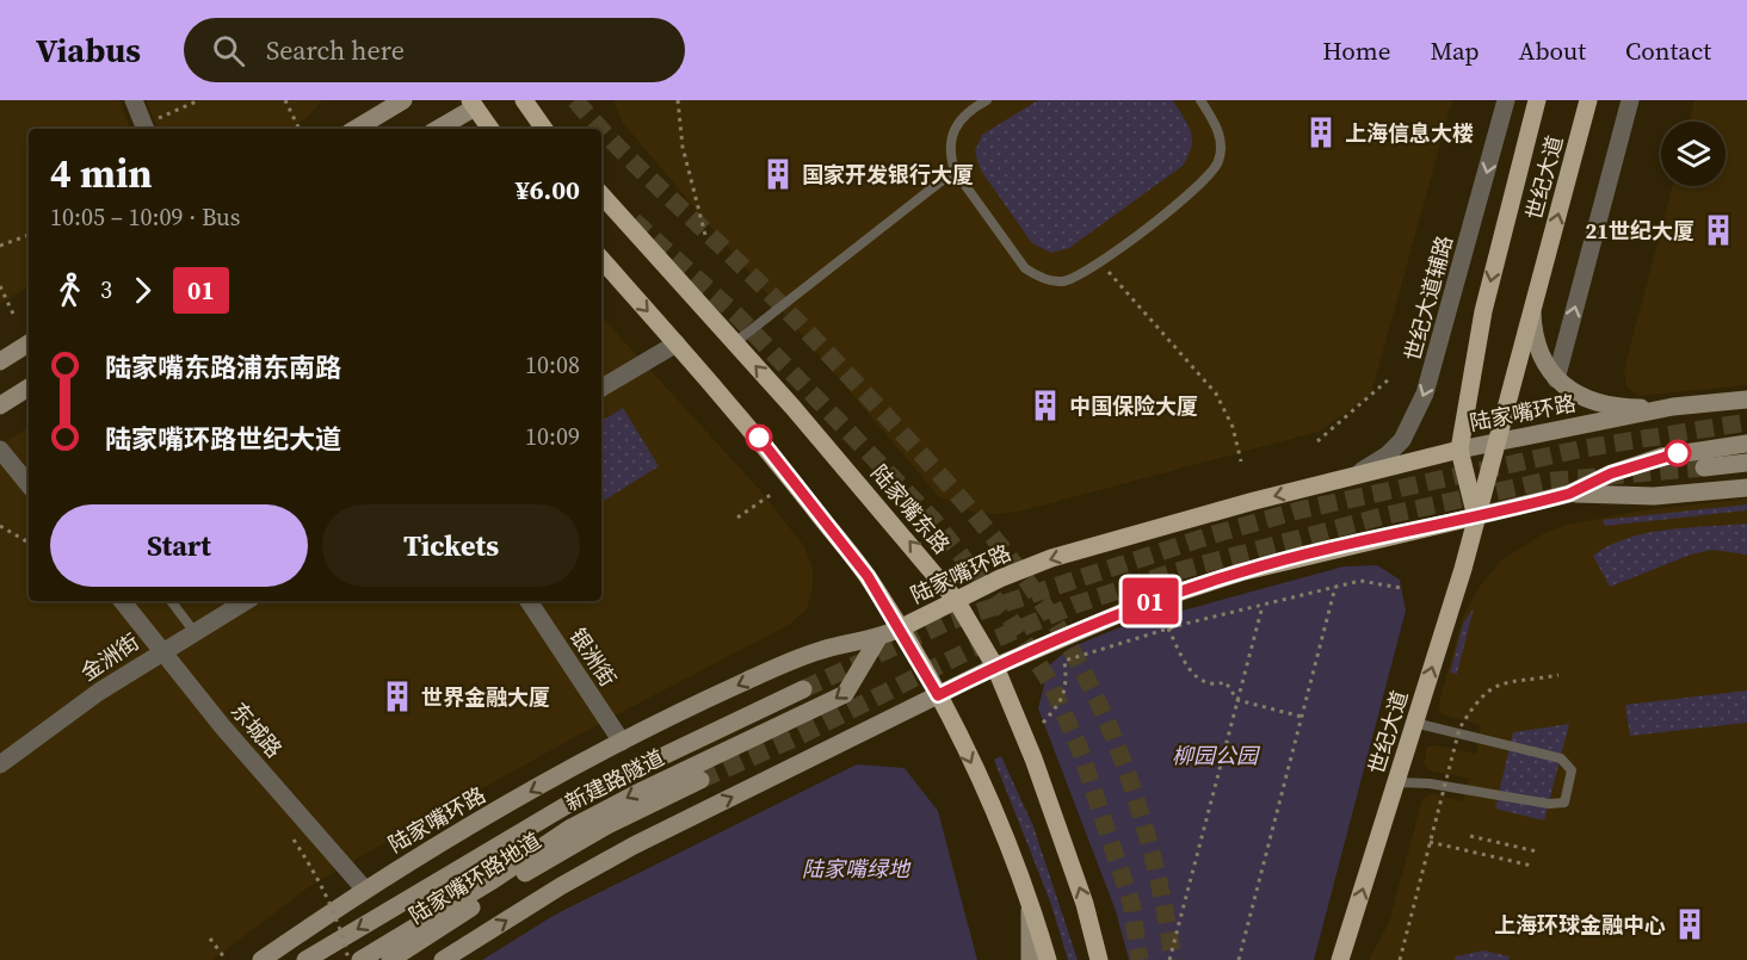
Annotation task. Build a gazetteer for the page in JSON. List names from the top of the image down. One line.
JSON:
{"streets":{"main road":["世纪大道","陆家嘴环路","陆家嘴东路","新建路隧道","陆家嘴环路地道"],"street":["世纪大道辅路","金洲街","银洲街","东城路"]},"crossings":[["世纪大道","陆家嘴环路"],["世纪大道辅路","陆家嘴环路"],["陆家嘴环路","陆家嘴东路"],["陆家嘴环路","银洲街"],["陆家嘴环路","东城路"],["陆家嘴环路","新建路隧道"],["金洲街","东城路"]],"parks":["柳园公园","陆家嘴绿地"],"places":{"building":["上海信息大楼","国家开发银行大厦","21世纪大厦","中国保险大厦","世界金融大厦","上海环球金融中心"]},"lines":["bus line 01"],"page":{"header":"Viabus","search":"Search here","nav":["Home","Map","About","Contact"],"on_map":"01","heading":["4 min","10:05 – 10:09 · Bus","¥6.00"],"legs":["3","01"],"list":[{"name":"陆家嘴东路浦东南路","value":"10:08"},{"name":"陆家嘴环路世纪大道","value":"10:09"}],"buttons":["Start","Tickets"]}}
